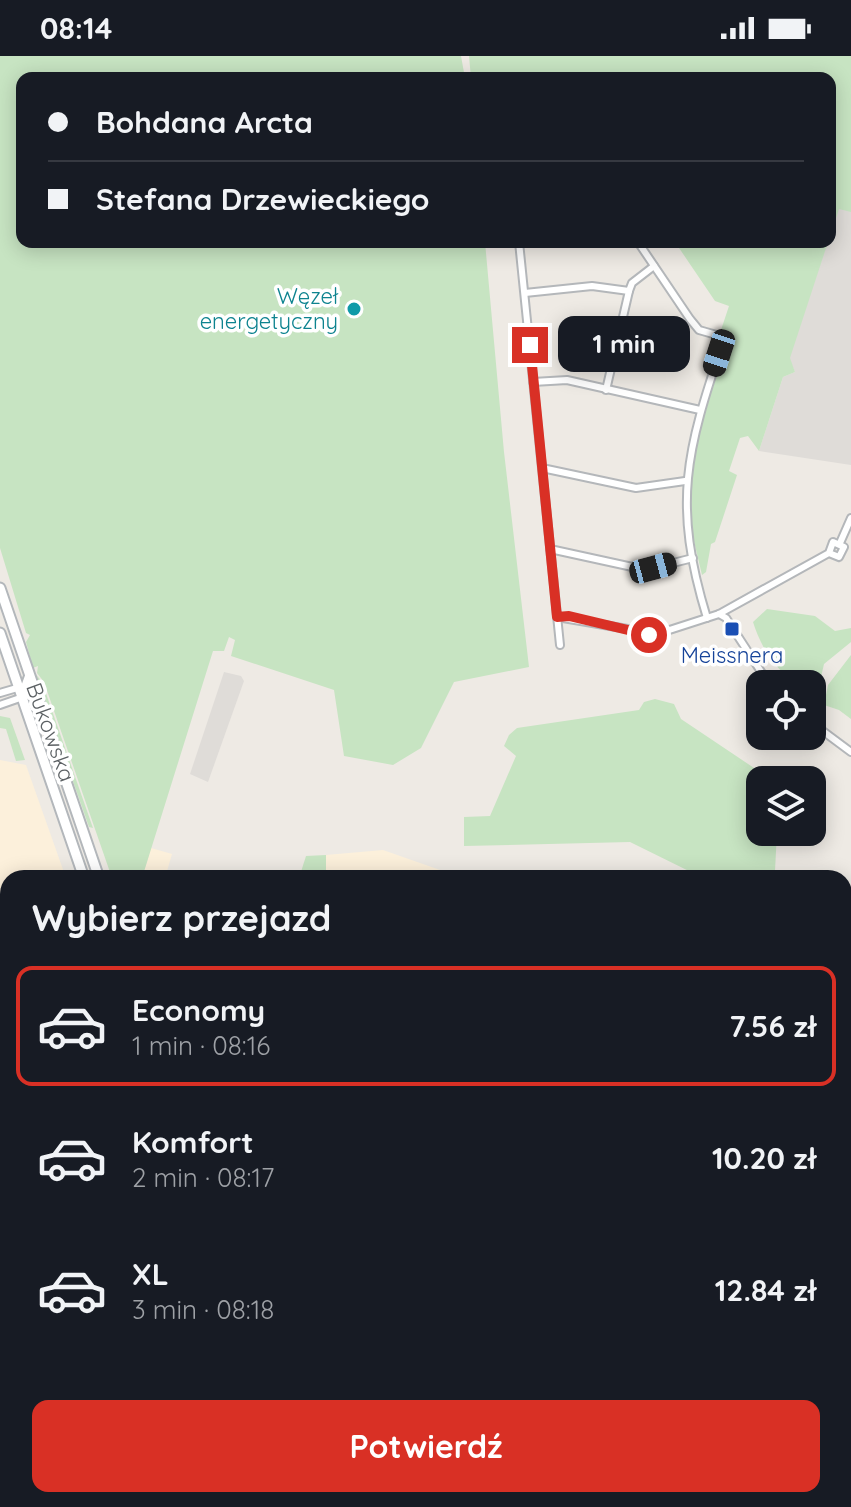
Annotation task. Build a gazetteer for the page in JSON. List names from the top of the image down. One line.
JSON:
{"streets":{"main road":["Bukowska"]},"places":{"other":["Węzeł energetyczny"],"transit":["Meissnera"]},"page":{"status":"08:14","banner":["Bohdana Arcta","Stefana Drzewieckiego"],"bubble":"1 min","heading":"Wybierz przejazd","list":[{"name":"Economy","note":"1 min · 08:16","value":"7.56 zł"},{"name":"Komfort","note":"2 min · 08:17","value":"10.20 zł"},{"name":"XL","note":"3 min · 08:18","value":"12.84 zł"}],"buttons":"Potwierdź"}}
